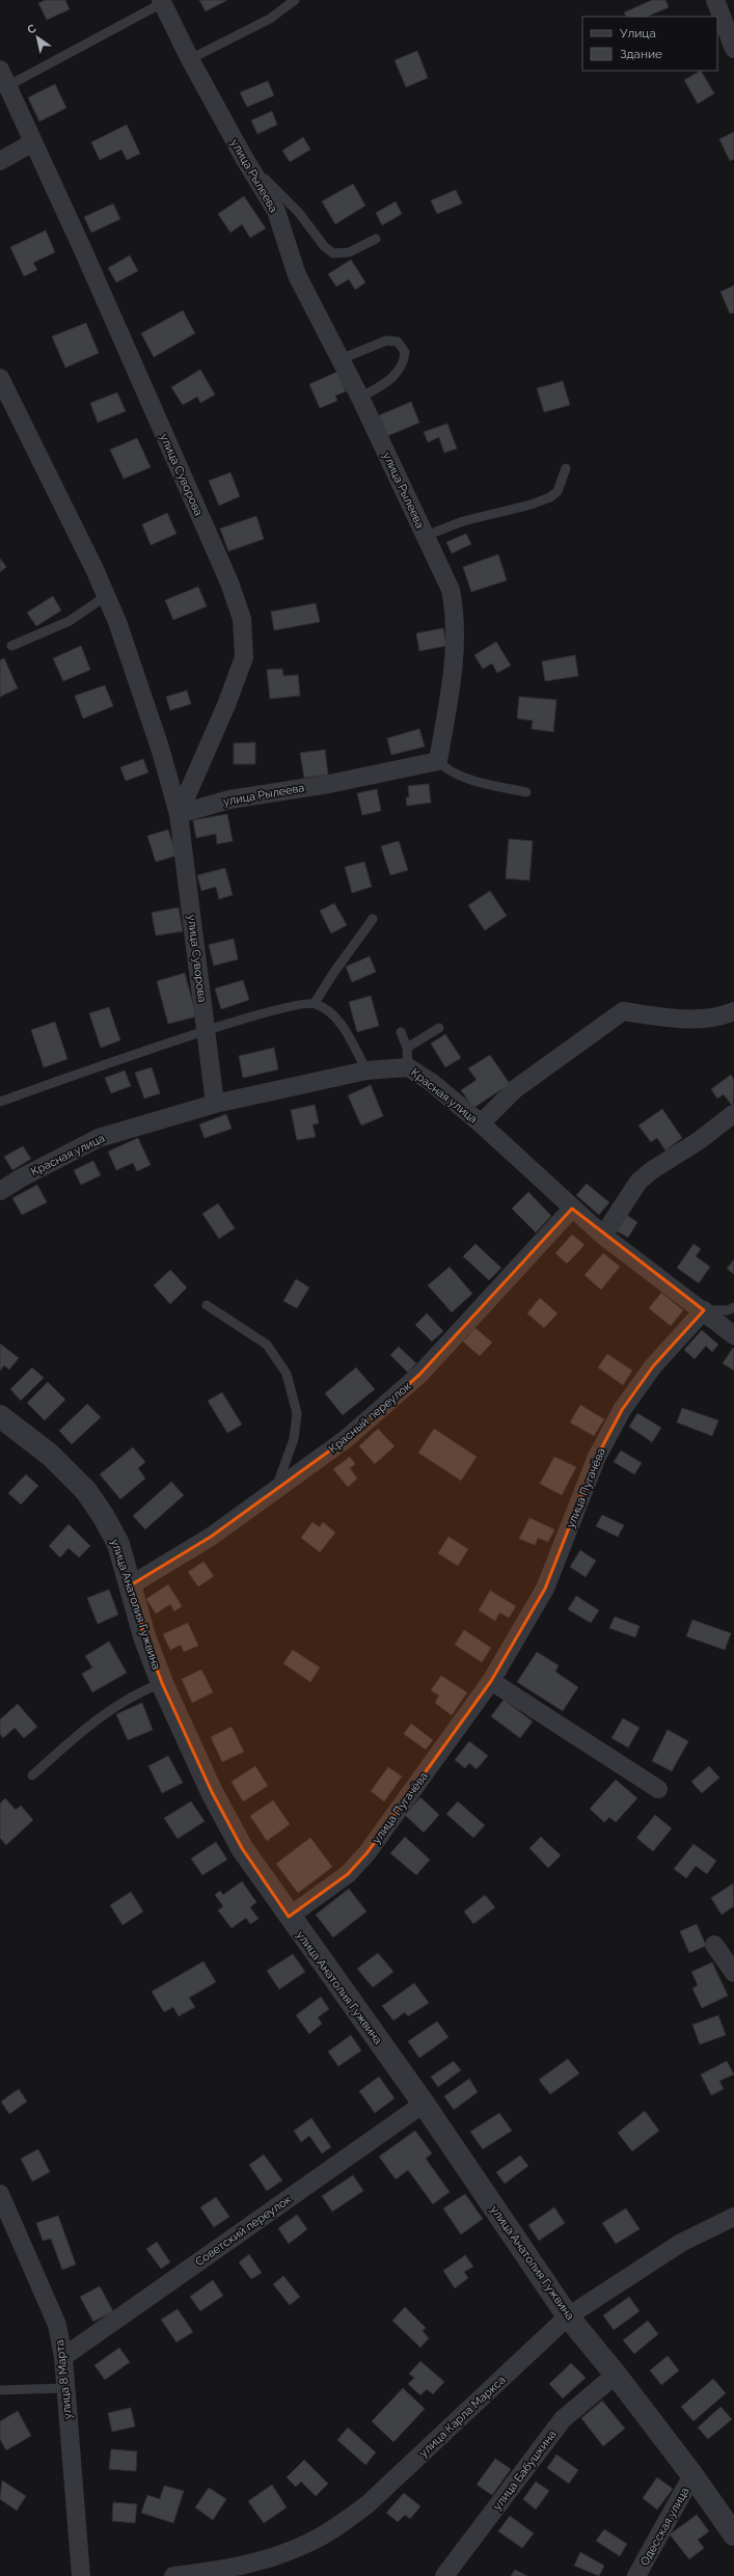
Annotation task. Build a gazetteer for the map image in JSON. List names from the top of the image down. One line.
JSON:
{"streets":{"street":["улица Рылеева","улица Суворова","Красная улица","Красный переулок","улица Пугачёва","улица Анатолия Гужвина","Советский переулок","улица 8 Марта","улица Карла Маркса","улица Бабушкина","Одесская улица"]},"crossings":[["улица Рылеева","улица Суворова"],["улица Суворова","Красная улица"],["Красная улица","Красный переулок"],["Красная улица","улица Пугачёва"],["Красный переулок","улица Анатолия Гужвина"],["улица Пугачёва","улица Анатолия Гужвина"],["улица Анатолия Гужвина","Советский переулок"],["улица Анатолия Гужвина","улица Карла Маркса"],["улица Анатолия Гужвина","улица Бабушкина"],["улица Анатолия Гужвина","Одесская улица"],["Советский переулок","улица 8 Марта"]],"legend":["Улица","Здание"],"north":"top left"}
